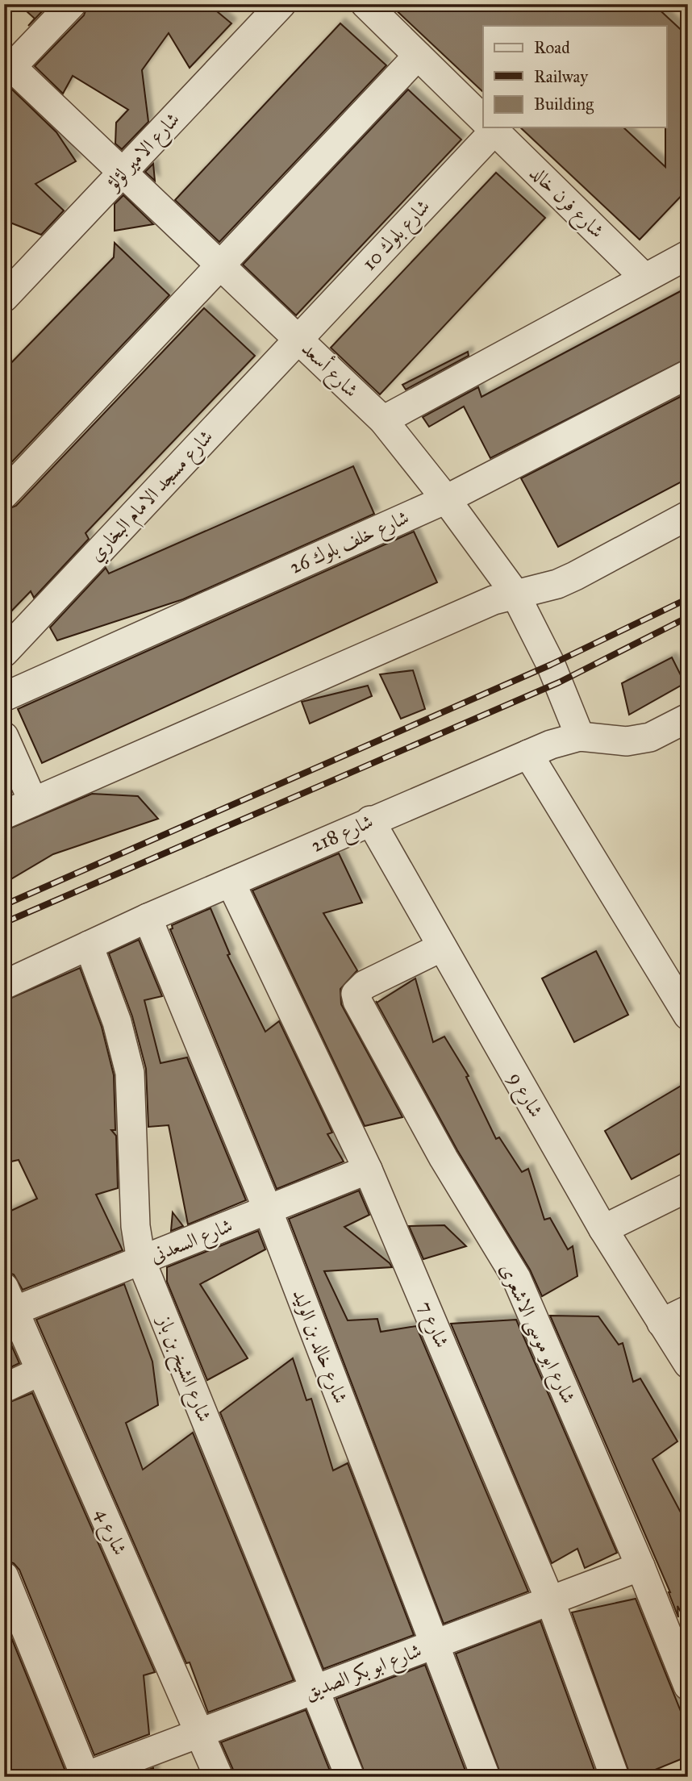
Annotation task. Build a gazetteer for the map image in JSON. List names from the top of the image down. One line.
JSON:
{"streets":{"street":["شارع الامير لؤلؤ","شارع فرن خالد","شارع بلوك 10","شارع أسعد","شارع مسجد الامام البخاري","شارع خلف بلوك 26","شارع 218","شارع 9","شارع السعدنى","شارع 7","شارع ابو موسى الاشعرى","شارع خالد بن الوليد","شارع الشيخ بن باز","شارع 4","شارع ابو بكر الصديق"]},"crossings":[["شارع الامير لؤلؤ","شارع أسعد"],["شارع بلوك 10","شارع أسعد"],["شارع بلوك 10","شارع مسجد الامام البخاري"],["شارع أسعد","شارع مسجد الامام البخاري"],["شارع أسعد","شارع خلف بلوك 26"],["شارع أسعد","شارع 218"],["شارع 218","شارع 9"],["شارع 218","شارع 7"],["شارع 218","شارع خالد بن الوليد"],["شارع 218","شارع الشيخ بن باز"],["شارع 9","شارع ابو موسى الاشعرى"],["شارع السعدنى","شارع 7"],["شارع السعدنى","شارع خالد بن الوليد"],["شارع السعدنى","شارع الشيخ بن باز"],["شارع السعدنى","شارع 4"],["شارع 7","شارع ابو بكر الصديق"],["شارع ابو موسى الاشعرى","شارع ابو بكر الصديق"],["شارع خالد بن الوليد","شارع ابو بكر الصديق"],["شارع الشيخ بن باز","شارع ابو بكر الصديق"],["شارع 4","شارع ابو بكر الصديق"]],"legend":["Road","Railway","Building"]}
